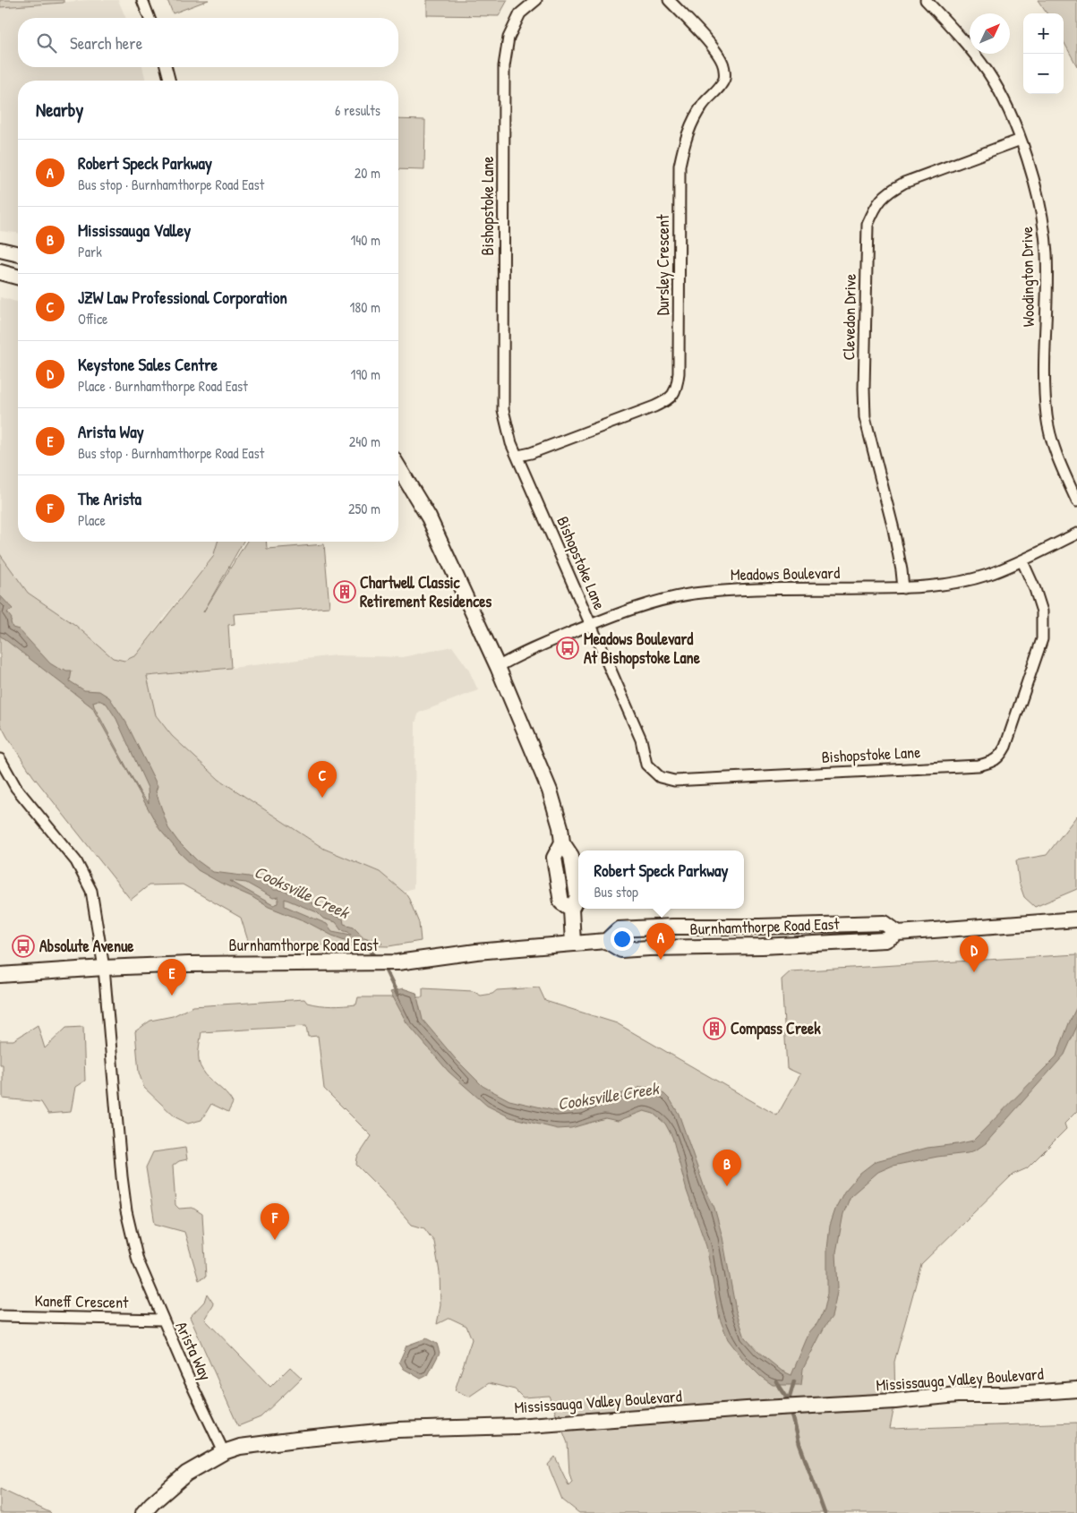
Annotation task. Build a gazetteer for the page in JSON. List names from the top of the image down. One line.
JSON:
{"streets":{"street":["Bishopstoke Lane","Dursley Crescent","Woodington Drive","Clevedon Drive","Meadows Boulevard","Burnhamthorpe Road East","Kaneff Crescent","Arista Way","Mississauga Valley Boulevard"]},"crossings":[["Bishopstoke Lane","Dursley Crescent"],["Bishopstoke Lane","Meadows Boulevard"],["Woodington Drive","Clevedon Drive"],["Clevedon Drive","Meadows Boulevard"],["Burnhamthorpe Road East","Arista Way"],["Kaneff Crescent","Arista Way"],["Arista Way","Mississauga Valley Boulevard"]],"water":["Cooksville Creek"],"places":{"building":["Chartwell Classic Retirement Residences","Compass Creek"],"bus stop":["Meadows Boulevard At Bishopstoke Lane","Absolute Avenue"]},"north":"top right","page":{"map_buttons":["+","−"],"search":"Search here","heading":["Nearby","6 results"],"list":[{"mark":"A","name":"Robert Speck Parkway","note":"Bus stop · Burnhamthorpe Road East","value":"20 m"},{"mark":"B","name":"Mississauga Valley","note":"Park","value":"140 m"},{"mark":"C","name":"JZW Law Professional Corporation","note":"Office","value":"180 m"},{"mark":"D","name":"Keystone Sales Centre","note":"Place · Burnhamthorpe Road East","value":"190 m"},{"mark":"E","name":"Arista Way","note":"Bus stop · Burnhamthorpe Road East","value":"240 m"},{"mark":"F","name":"The Arista","note":"Place","value":"250 m"}],"pins":["C","A","D","E","B","F"],"popup":["Robert Speck Parkway","Bus stop"]}}
